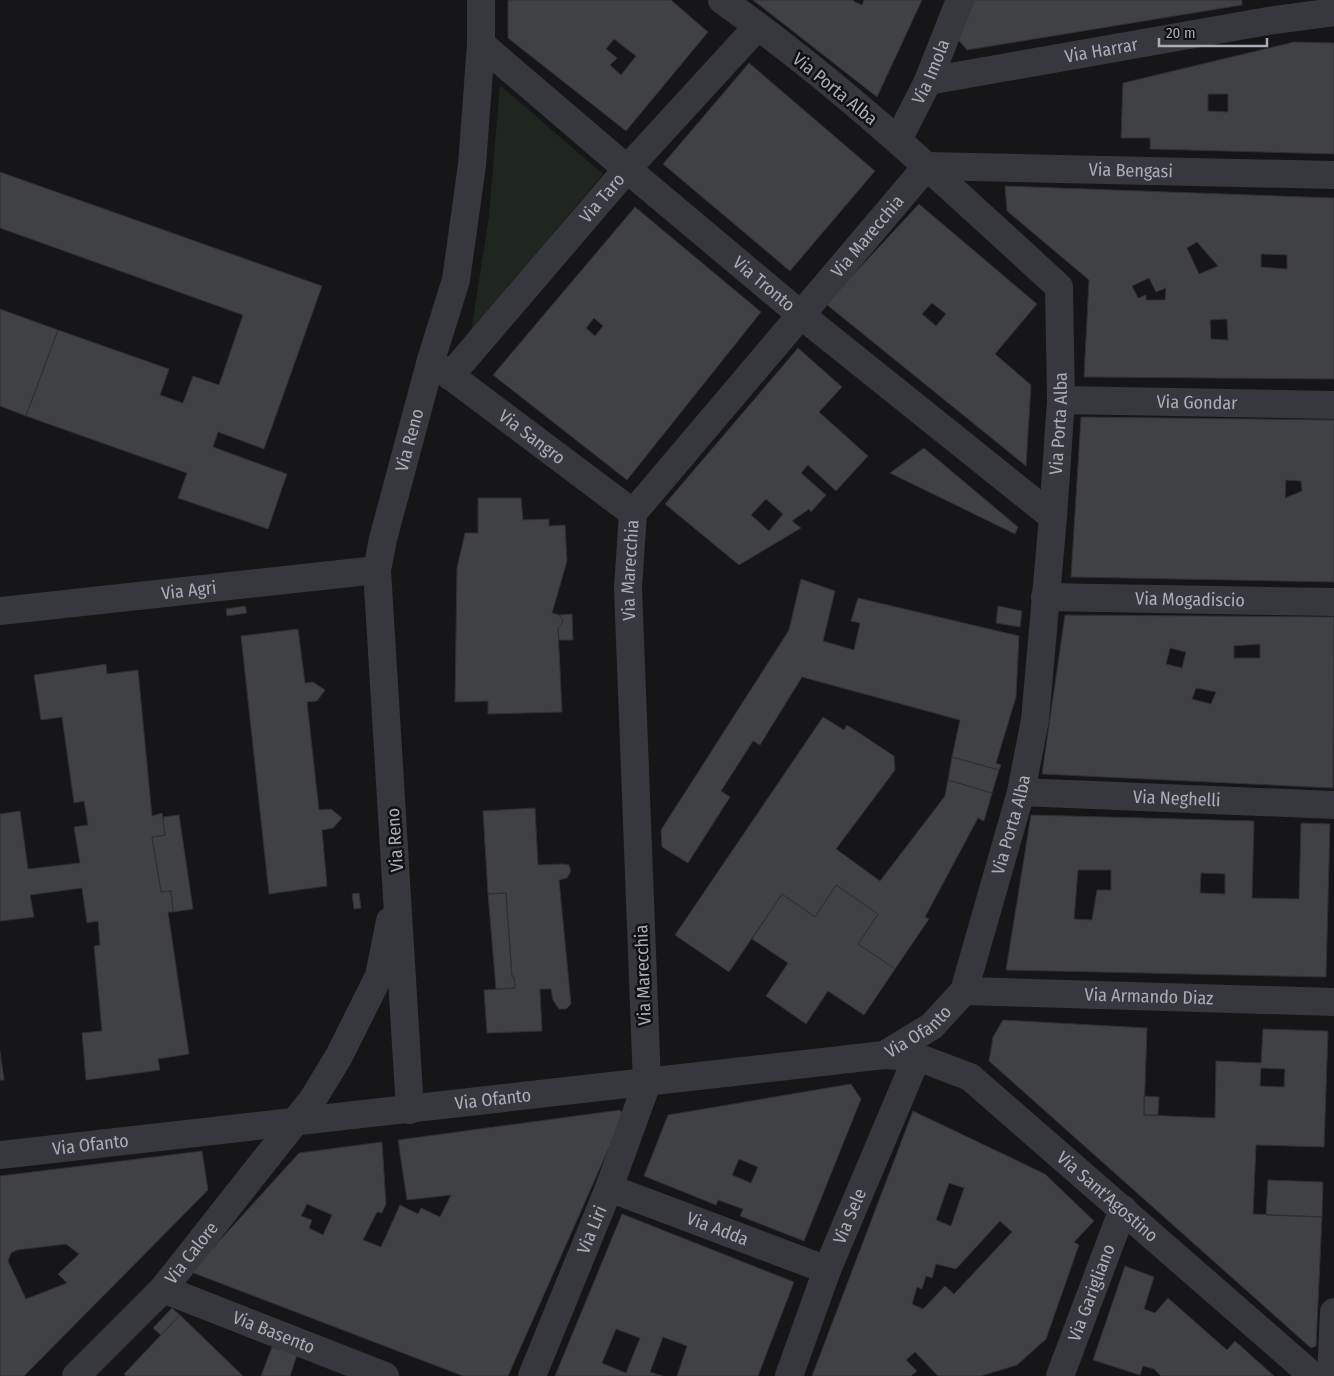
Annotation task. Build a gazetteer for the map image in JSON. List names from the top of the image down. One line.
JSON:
{"streets":{"street":["Via Harrar","Via Imola","Via Porta Alba","Via Bengasi","Via Taro","Via Marecchia","Via Tronto","Via Gondar","Via Sangro","Via Reno","Via Agri","Via Mogadiscio","Via Neghelli","Via Armando Diaz","Via Ofanto","Via Sant'Agostino","Via Sele","Via Adda","Via Liri","Via Calore","Via Garigliano","Via Basento"]},"crossings":[["Via Harrar","Via Imola"],["Via Imola","Via Porta Alba"],["Via Porta Alba","Via Bengasi"],["Via Porta Alba","Via Taro"],["Via Porta Alba","Via Marecchia"],["Via Porta Alba","Via Tronto"],["Via Porta Alba","Via Gondar"],["Via Porta Alba","Via Mogadiscio"],["Via Porta Alba","Via Neghelli"],["Via Porta Alba","Via Armando Diaz"],["Via Porta Alba","Via Ofanto"],["Via Bengasi","Via Marecchia"],["Via Taro","Via Tronto"],["Via Taro","Via Sangro"],["Via Taro","Via Reno"],["Via Marecchia","Via Tronto"],["Via Marecchia","Via Sangro"],["Via Marecchia","Via Ofanto"],["Via Marecchia","Via Liri"],["Via Tronto","Via Reno"],["Via Sangro","Via Reno"],["Via Reno","Via Agri"],["Via Reno","Via Ofanto"],["Via Reno","Via Calore"],["Via Armando Diaz","Via Ofanto"],["Via Ofanto","Via Sant'Agostino"],["Via Ofanto","Via Liri"],["Via Ofanto","Via Calore"],["Via Sant'Agostino","Via Sele"],["Via Sant'Agostino","Via Garigliano"],["Via Sele","Via Adda"],["Via Adda","Via Liri"],["Via Calore","Via Basento"]],"scale_bar":"20 m"}
